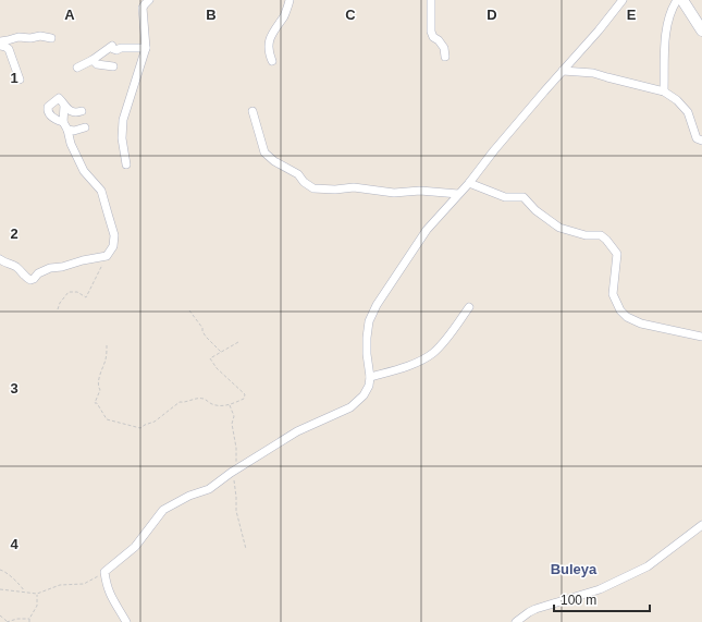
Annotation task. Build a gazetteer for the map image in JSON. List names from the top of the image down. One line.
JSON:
{"districts":["Buleya"],"scale_bar":"100 m","grid":{"columns":["A","B","C","D","E"],"rows":["1","2","3","4"]}}
